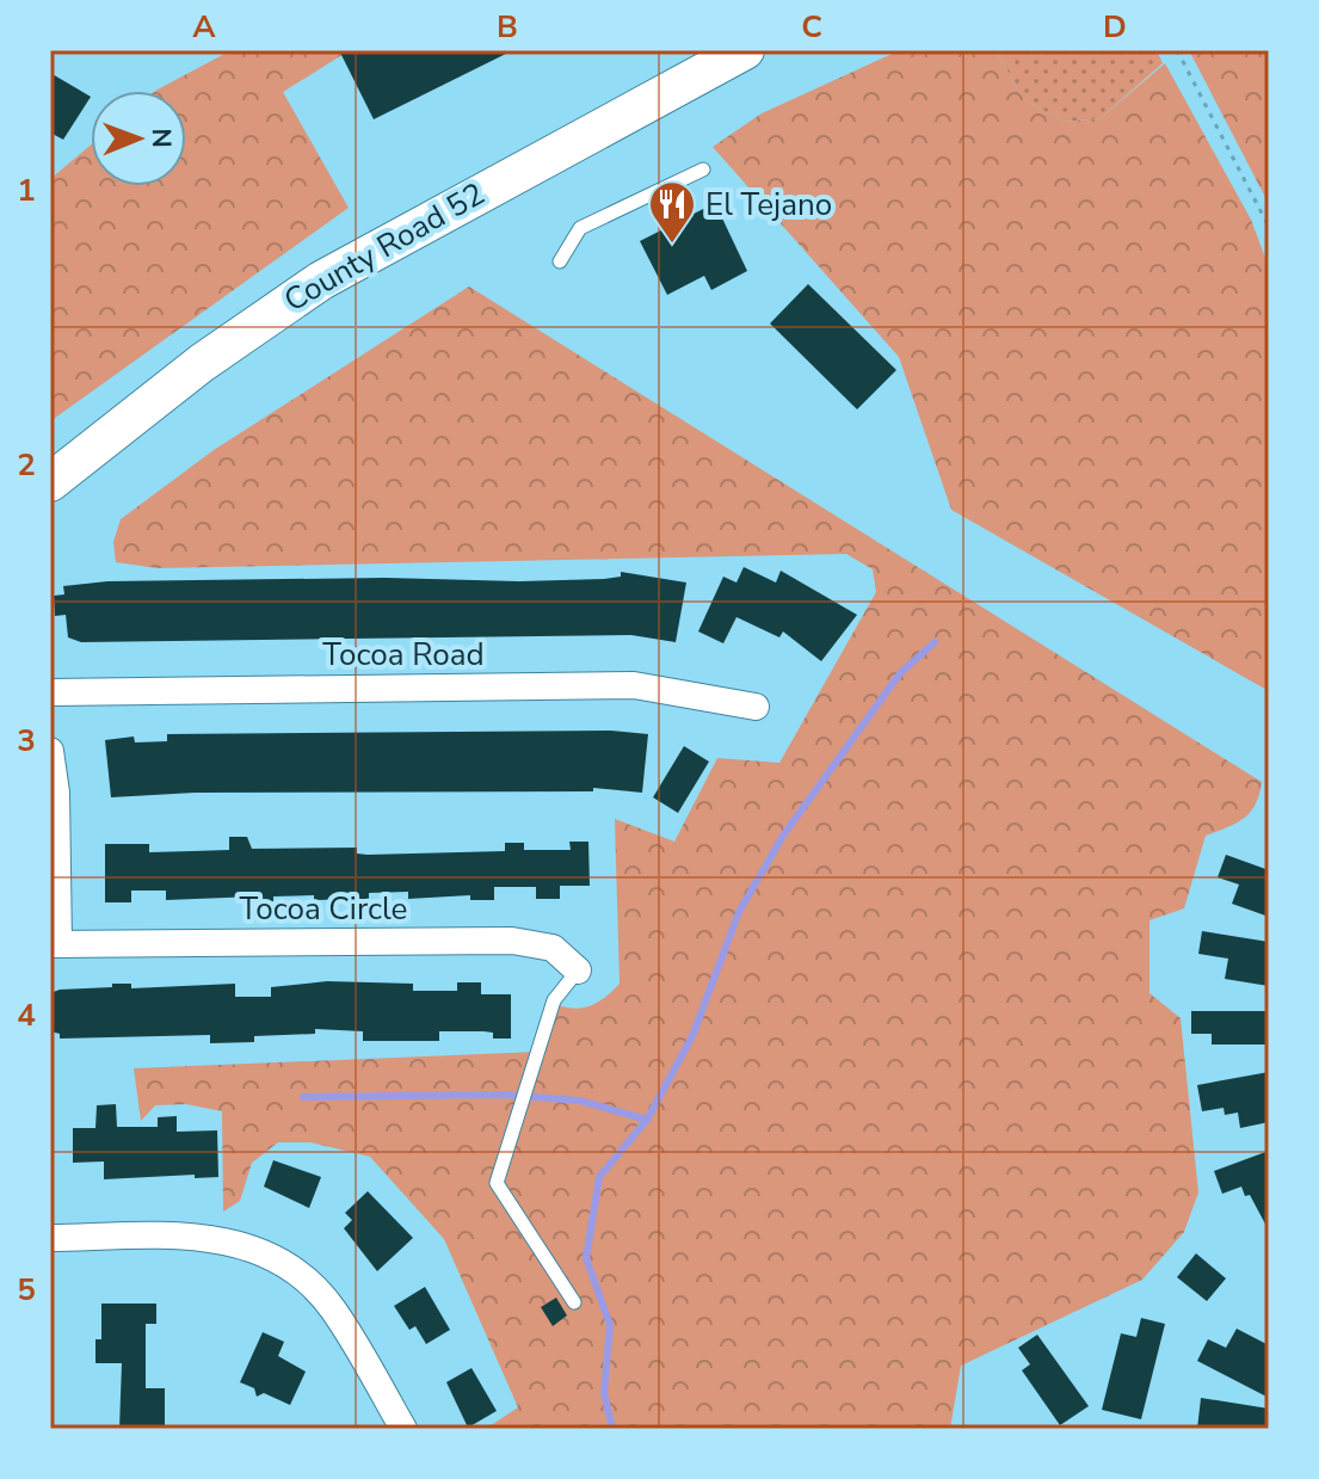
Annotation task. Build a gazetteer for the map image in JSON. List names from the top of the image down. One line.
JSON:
{"streets":{"main road":["County Road 52"],"street":["Tocoa Road","Tocoa Circle"]},"places":{"restaurant":["El Tejano"]},"north":"right","grid":{"columns":["A","B","C","D"],"rows":["1","2","3","4","5"]}}
